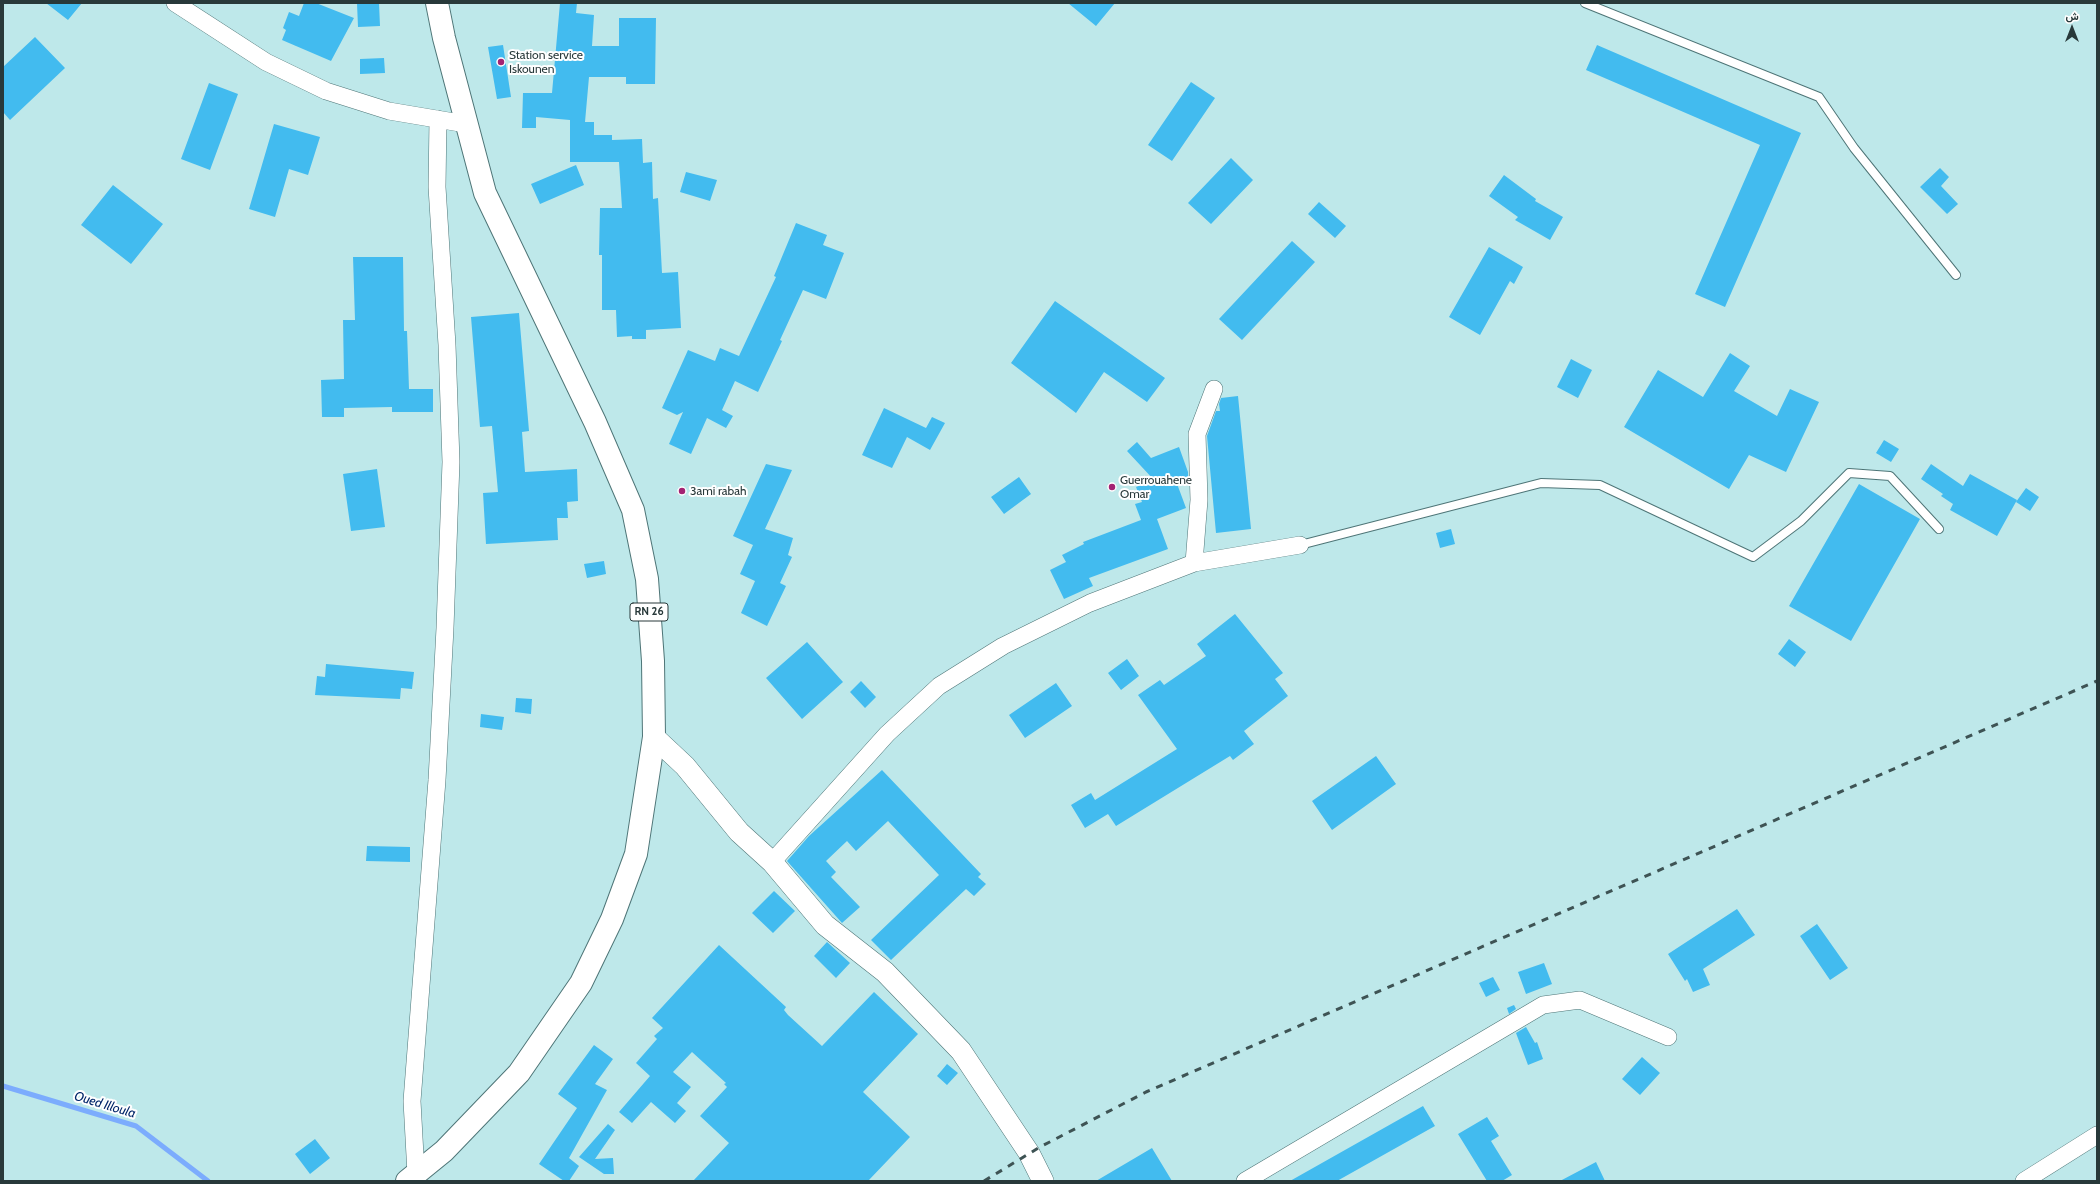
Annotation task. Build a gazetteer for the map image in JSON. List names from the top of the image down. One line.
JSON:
{"streets":{"main road":["RN 26"]},"water":["Oued Illoula"],"places":["Station service Iskounen","Guerrouahene Omar","3ami rabah"],"north":"top"}
